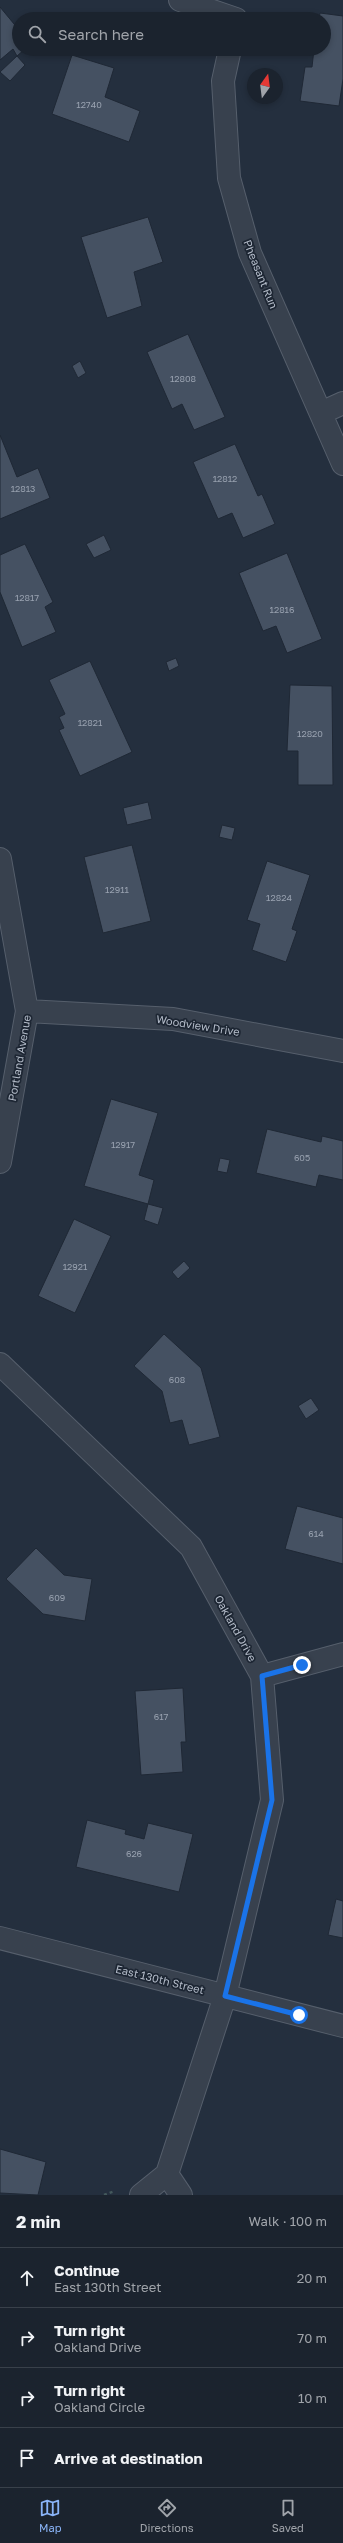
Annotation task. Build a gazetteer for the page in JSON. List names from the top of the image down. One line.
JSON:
{"streets":{"street":["Pheasant Run","Woodview Drive","Portland Avenue","Oakland Drive","East 130th Street"]},"crossings":[["Woodview Drive","Portland Avenue"],["Oakland Drive","East 130th Street"]],"house_numbers":["12740","12808","12812","12813","12817","12816","12821","12820","12911","12824","12917","605","12921","608","614","609","617","626"],"north":"top","page":{"search":"Search here","heading":["2 min","Walk · 100 m"],"list":[["Continue","East 130th Street","20 m"],["Turn right","Oakland Drive","70 m"],["Turn right","Oakland Circle","10 m"],"Arrive at destination"],"nav":["Map","Directions","Saved"]}}
